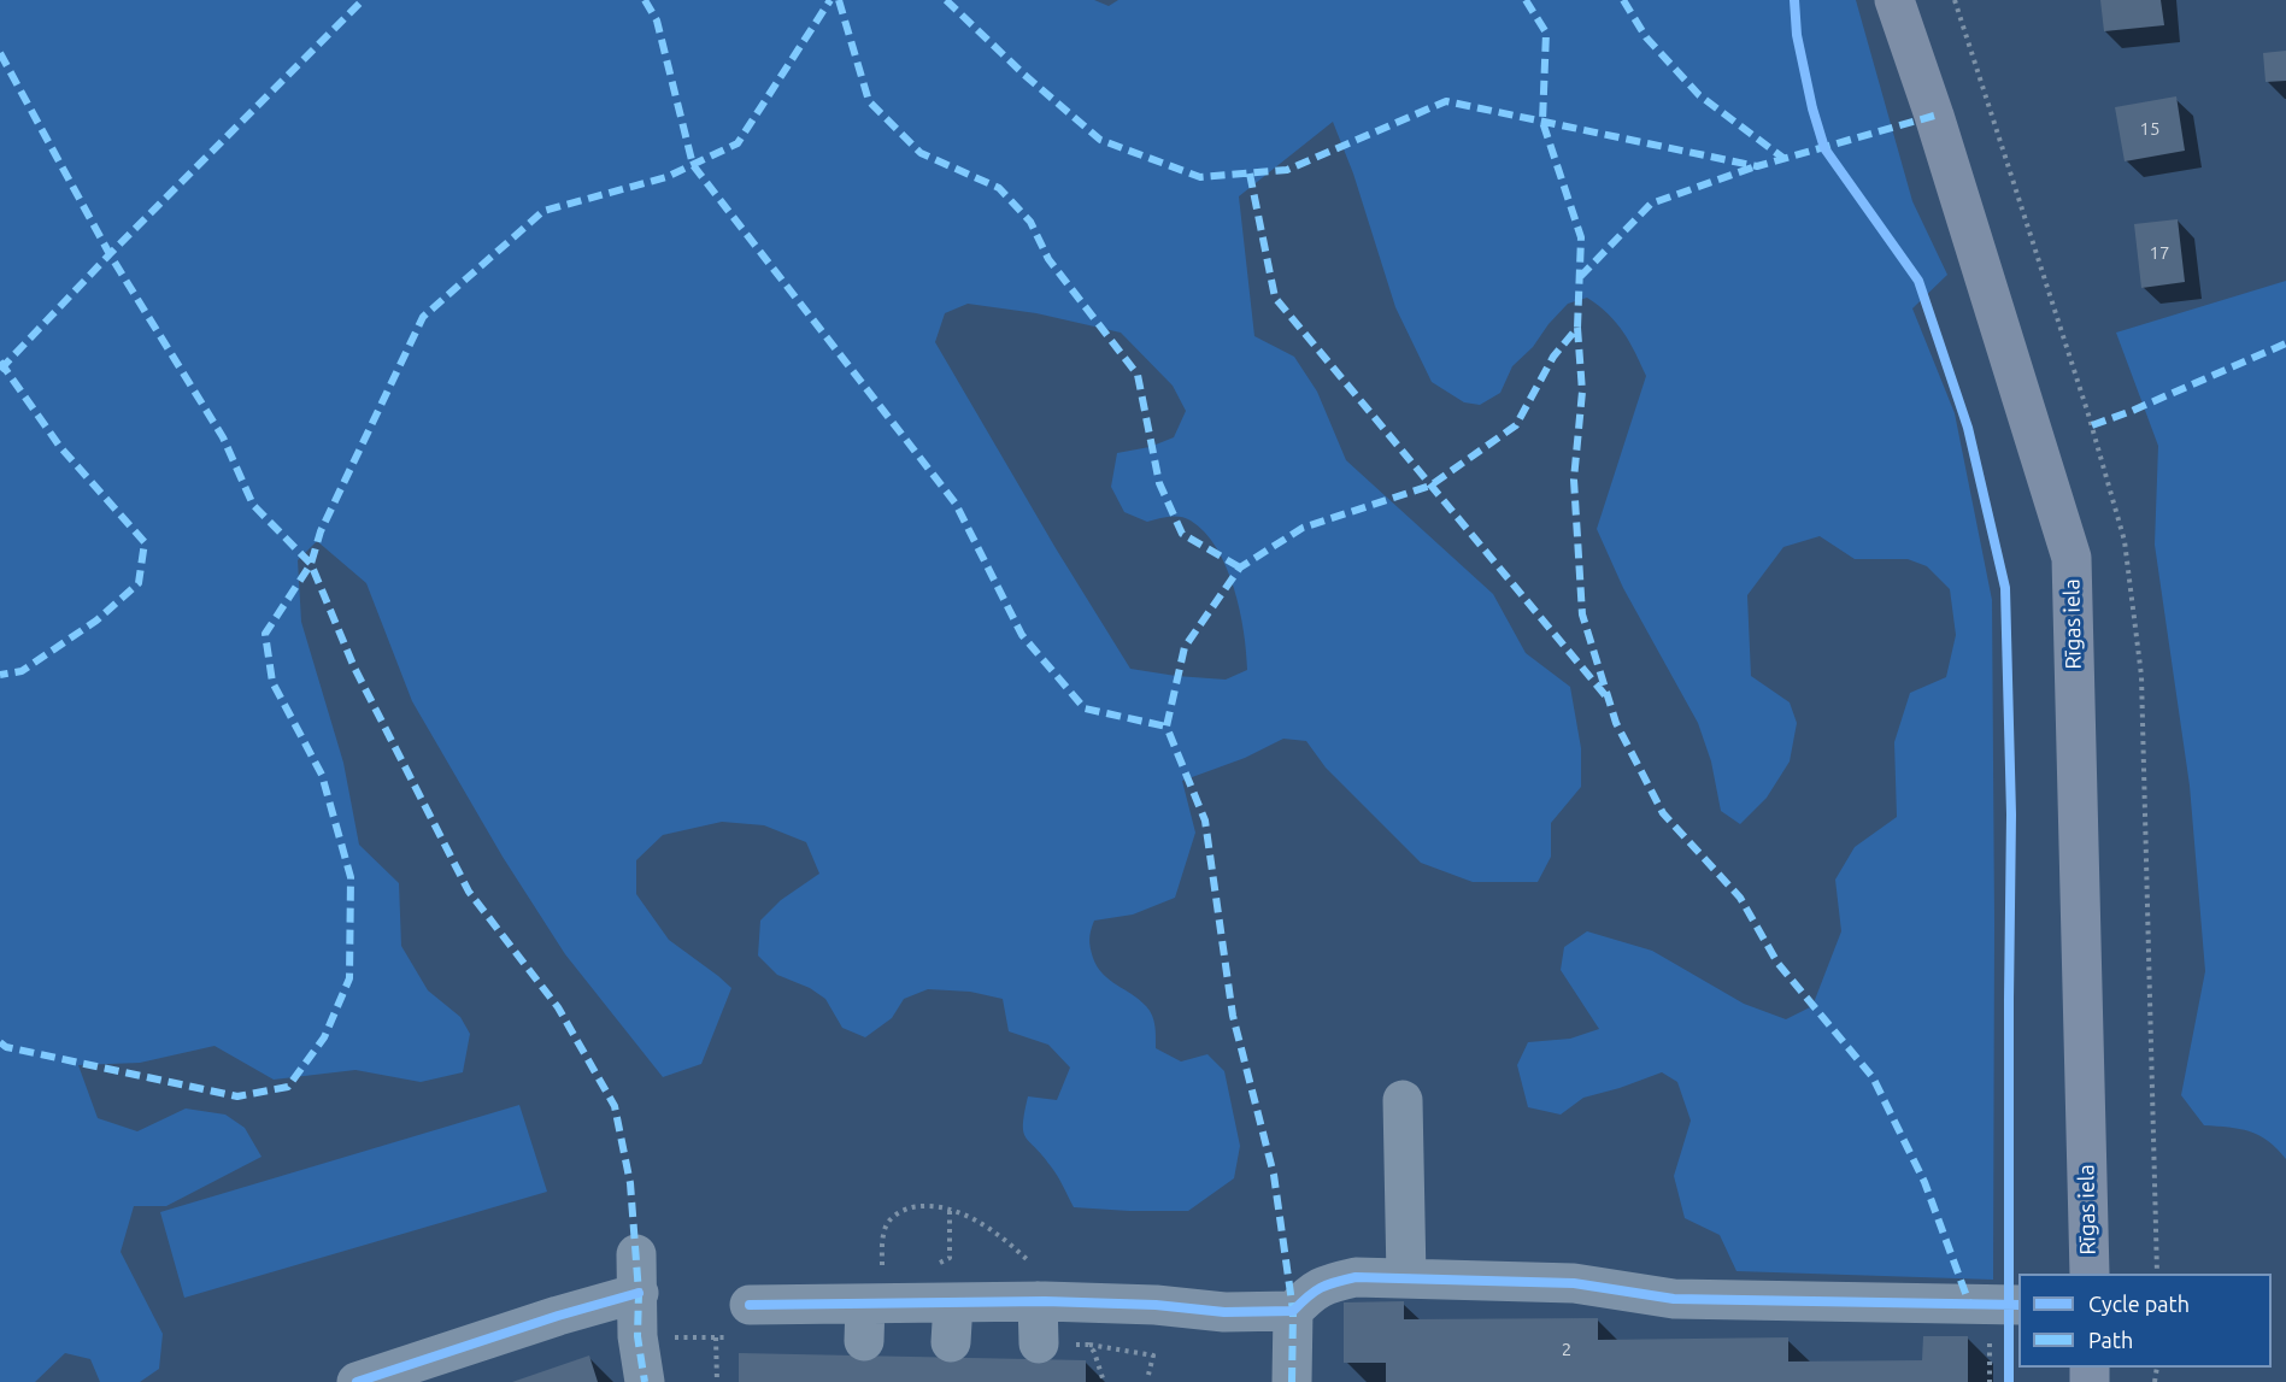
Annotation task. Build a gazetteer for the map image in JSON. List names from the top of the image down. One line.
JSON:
{"streets":{"main road":["Rīgas iela"]},"house_numbers":["15","17","2"],"legend":["Cycle path","Path"]}
